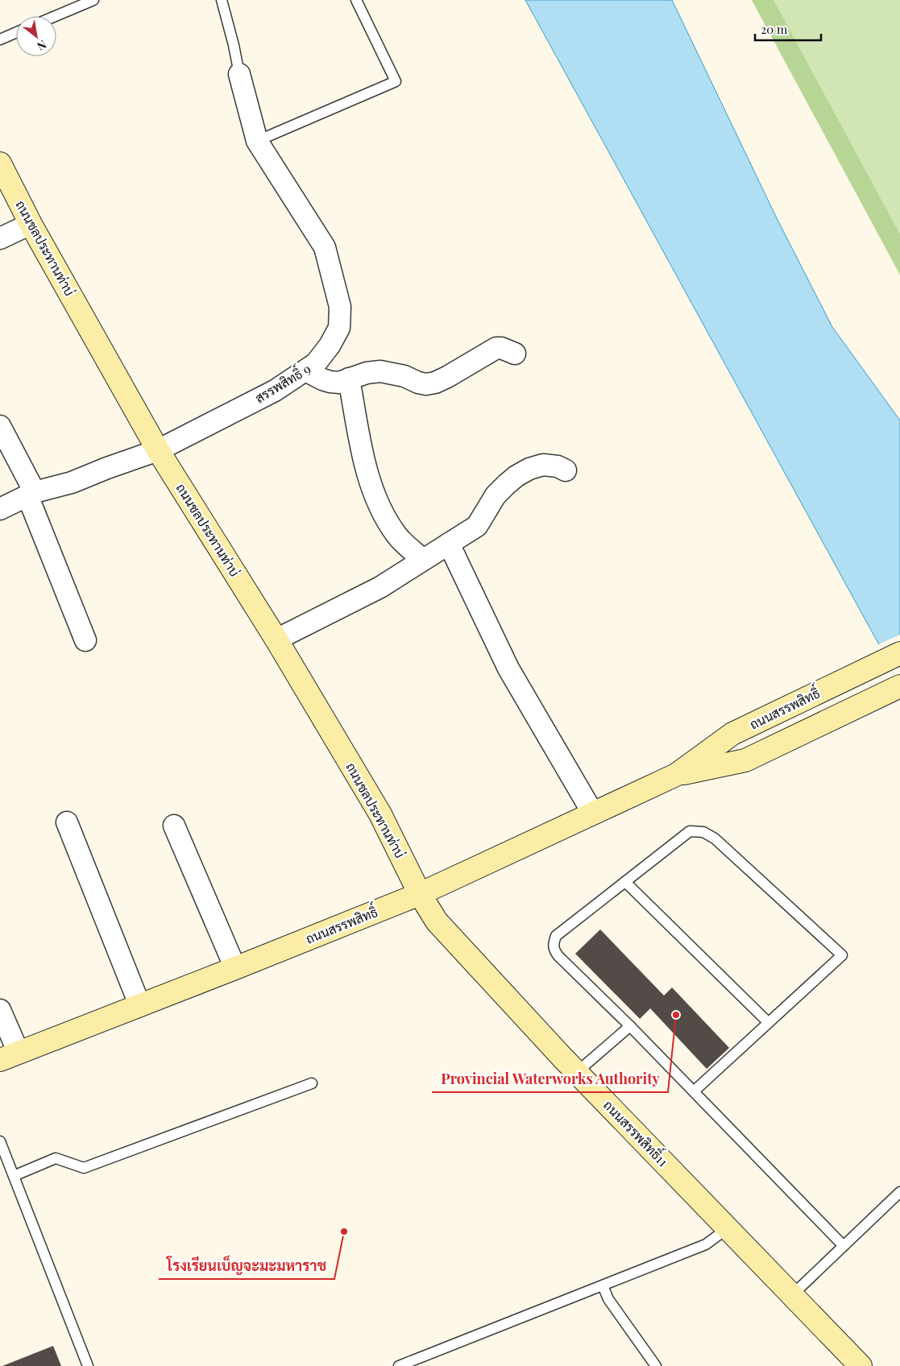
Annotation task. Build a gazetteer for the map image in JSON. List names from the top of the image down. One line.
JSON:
{"streets":{"street":["ถนนชลประทานท่าบ่","สรรพสิทธิ์ 9","ถนนสรรพสิทธิ์","ถนนสรรพสิทธิ์11"]},"crossings":[["ถนนชลประทานท่าบ่","สรรพสิทธิ์ 9"],["ถนนชลประทานท่าบ่","ถนนสรรพสิทธิ์"],["ถนนชลประทานท่าบ่","ถนนสรรพสิทธิ์11"],["ถนนสรรพสิทธิ์","ถนนสรรพสิทธิ์11"]],"places":["Provincial Waterworks Authority","โรงเรียนเบ็ญจะมะมหาราช"],"scale_bar":"20 m","north":"bottom right"}
